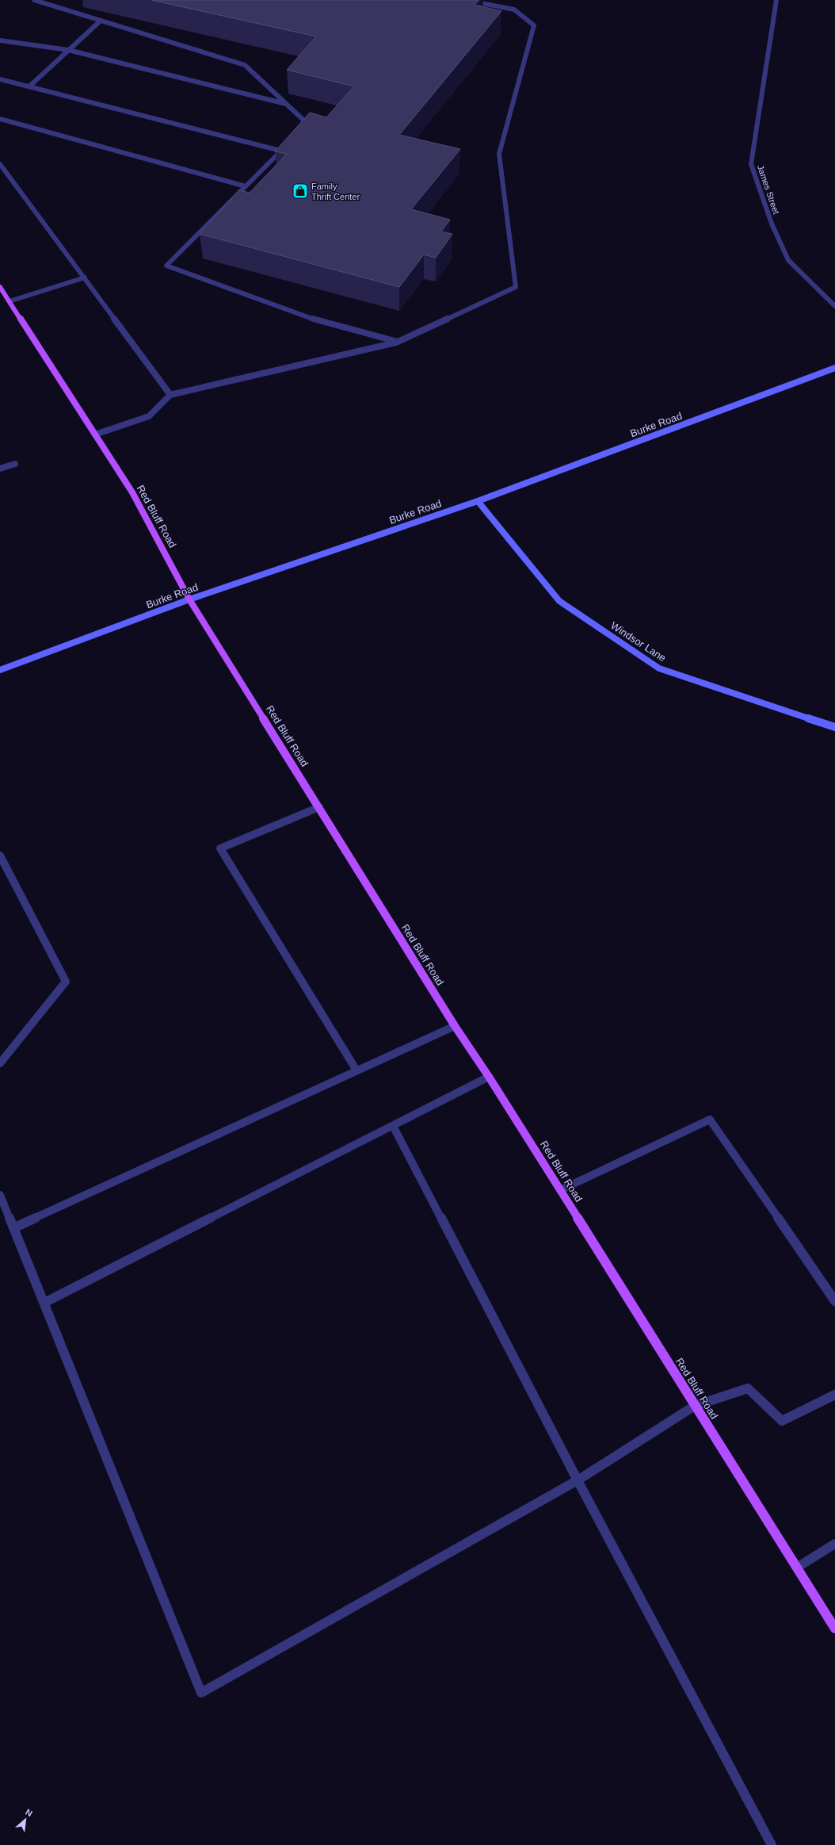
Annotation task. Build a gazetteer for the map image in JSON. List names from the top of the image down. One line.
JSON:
{"streets":{"main road":["Red Bluff Road"],"street":["James Street","Burke Road","Windsor Lane"]},"crossings":[["Burke Road","Red Bluff Road"],["Burke Road","Windsor Lane"]],"places":{"shop":["Family Thrift Center"]},"north":"top right"}
